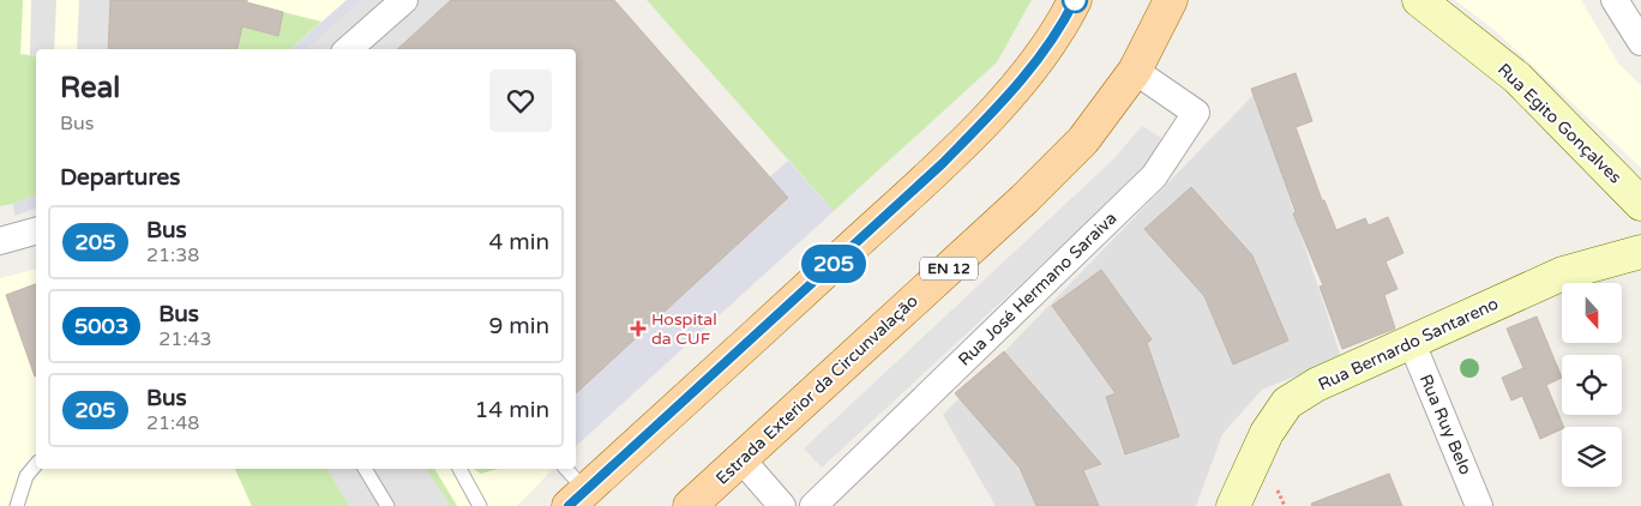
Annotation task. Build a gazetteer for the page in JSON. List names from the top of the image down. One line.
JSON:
{"streets":{"main road":["EN 12","Estrada Exterior da Circunvalação"],"street":["Rua Egito Gonçalves","Rua José Hermano Saraiva","Rua Bernardo Santareno","Rua Ruy Belo"]},"crossings":[["Rua José Hermano Saraiva","Estrada Exterior da Circunvalação"],["Rua Bernardo Santareno","Rua Ruy Belo"]],"places":{"health":["Hospital da CUF"]},"lines":["bus line 205"],"north":"bottom","page":{"on_map":"205","heading":[["Real","Bus"],"Departures"],"list":[{"mark":"205","name":"Bus","note":"21:38","value":"4 min"},{"mark":"5003","name":"Bus","note":"21:43","value":"9 min"},{"mark":"205","name":"Bus","note":"21:48","value":"14 min"}]}}
